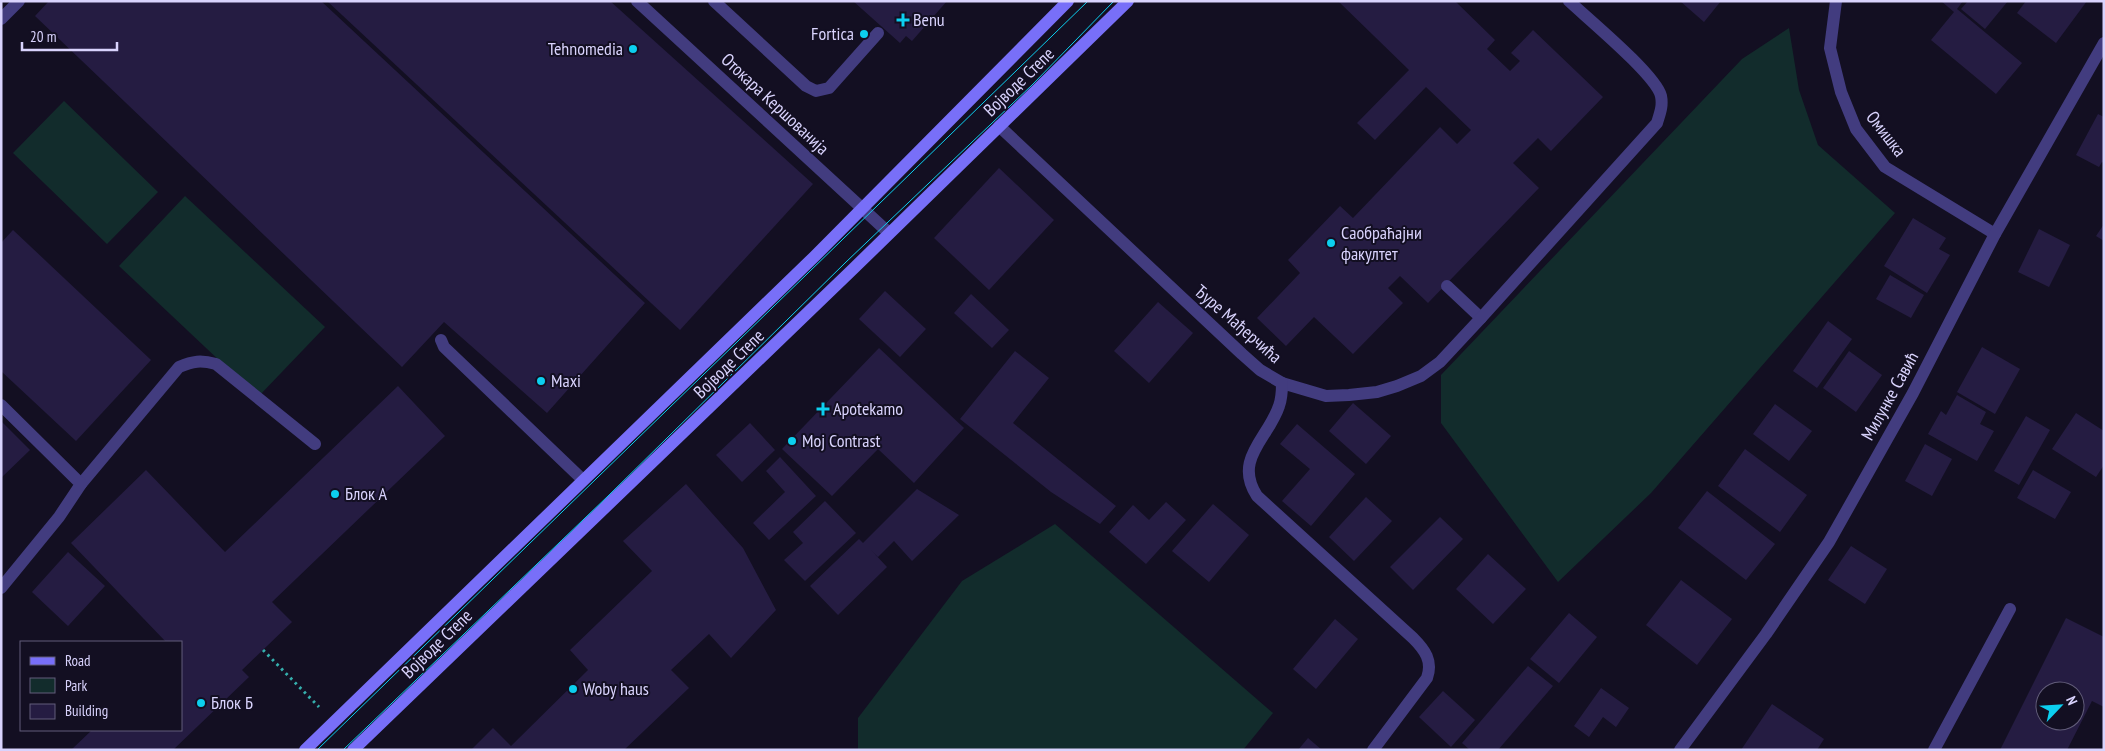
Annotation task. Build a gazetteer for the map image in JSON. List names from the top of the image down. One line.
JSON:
{"streets":{"main road":["Војводе Степе"],"street":["Отокара Кершованија","Омишка","Ђуре Мађерчића","Милунке Савић"]},"crossings":[["Војводе Степе","Отокара Кершованија"],["Војводе Степе","Ђуре Мађерчића"],["Омишка","Милунке Савић"]],"places":{"health":["Benu","Apotekamo"],"other":["Fortica","Tehnomedia","Саобраћајни факултет","Maxi","Moj Contrast","Блок А","Woby haus","Блок Б"]},"legend":["Road","Park","Building"],"scale_bar":"20 m","north":"top right"}
